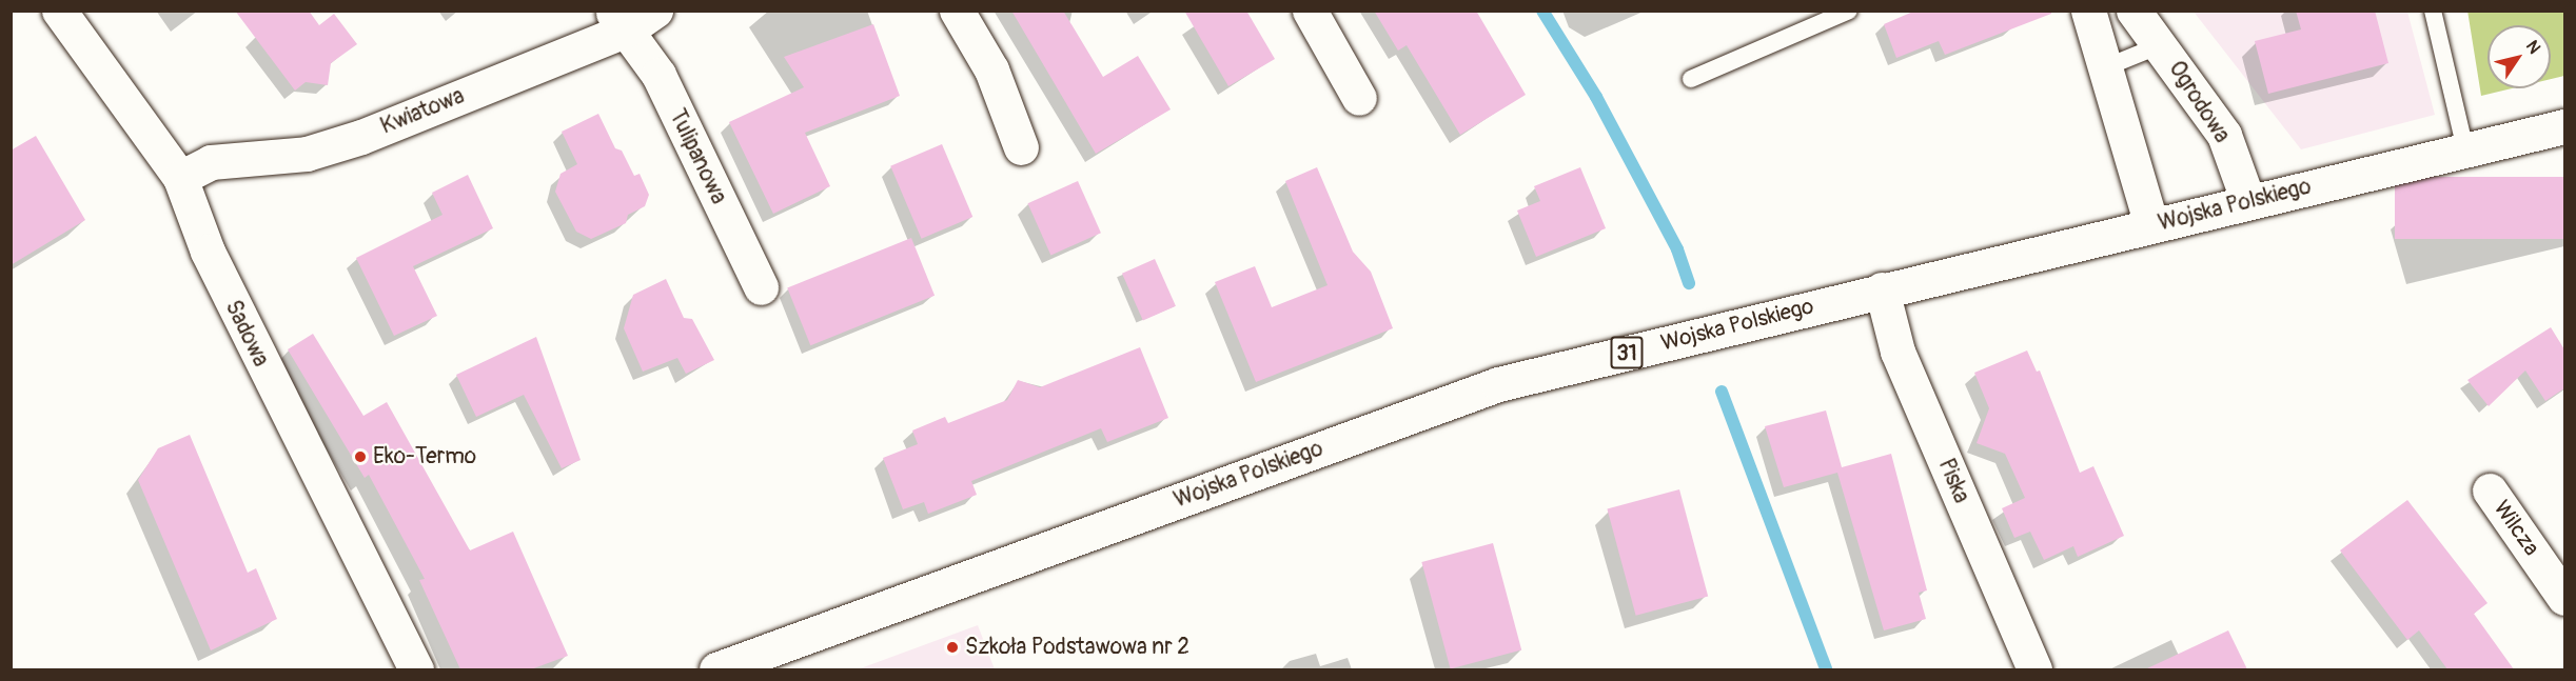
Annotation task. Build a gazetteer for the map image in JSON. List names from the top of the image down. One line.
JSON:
{"streets":{"street":["Ogrodowa","Kwiatowa","Tulipanowa","Wojska Polskiego","Sadowa","31","Piska","Wilcza"]},"crossings":[["Ogrodowa","Wojska Polskiego"],["Kwiatowa","Tulipanowa"],["Kwiatowa","Sadowa"],["Wojska Polskiego","Piska"]],"places":["Eko-Termo","Szkoła Podstawowa nr 2"],"north":"top right"}
